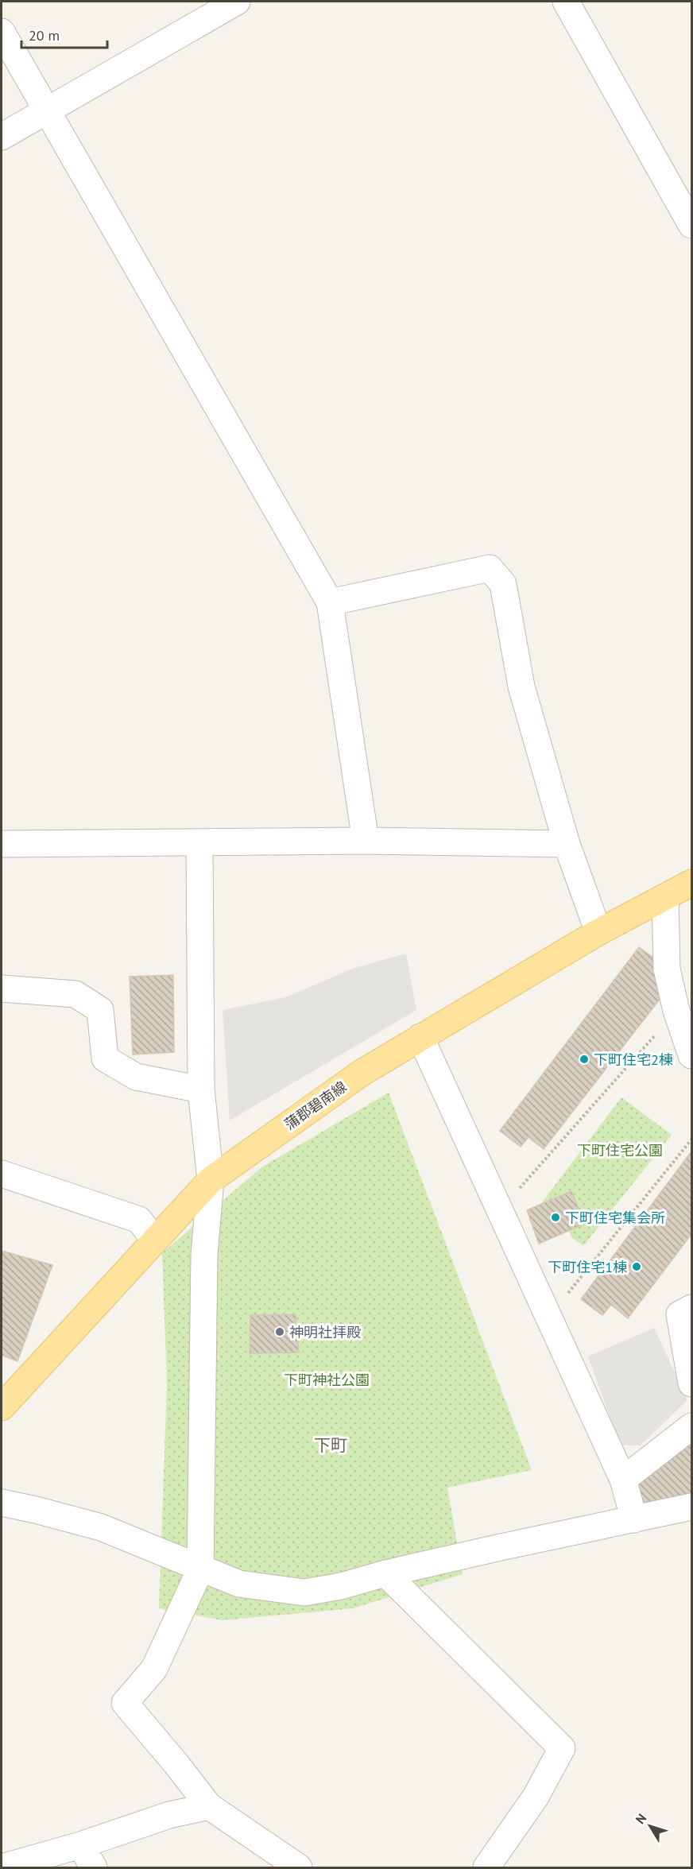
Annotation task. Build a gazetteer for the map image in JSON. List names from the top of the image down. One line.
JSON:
{"streets":{"main road":["蒲郡碧南線"]},"districts":["下町"],"parks":["下町住宅公園","下町神社公園"],"places":["下町住宅2棟","下町住宅集会所","下町住宅1棟","神明社拝殿"],"scale_bar":"20 m","north":"top left"}
